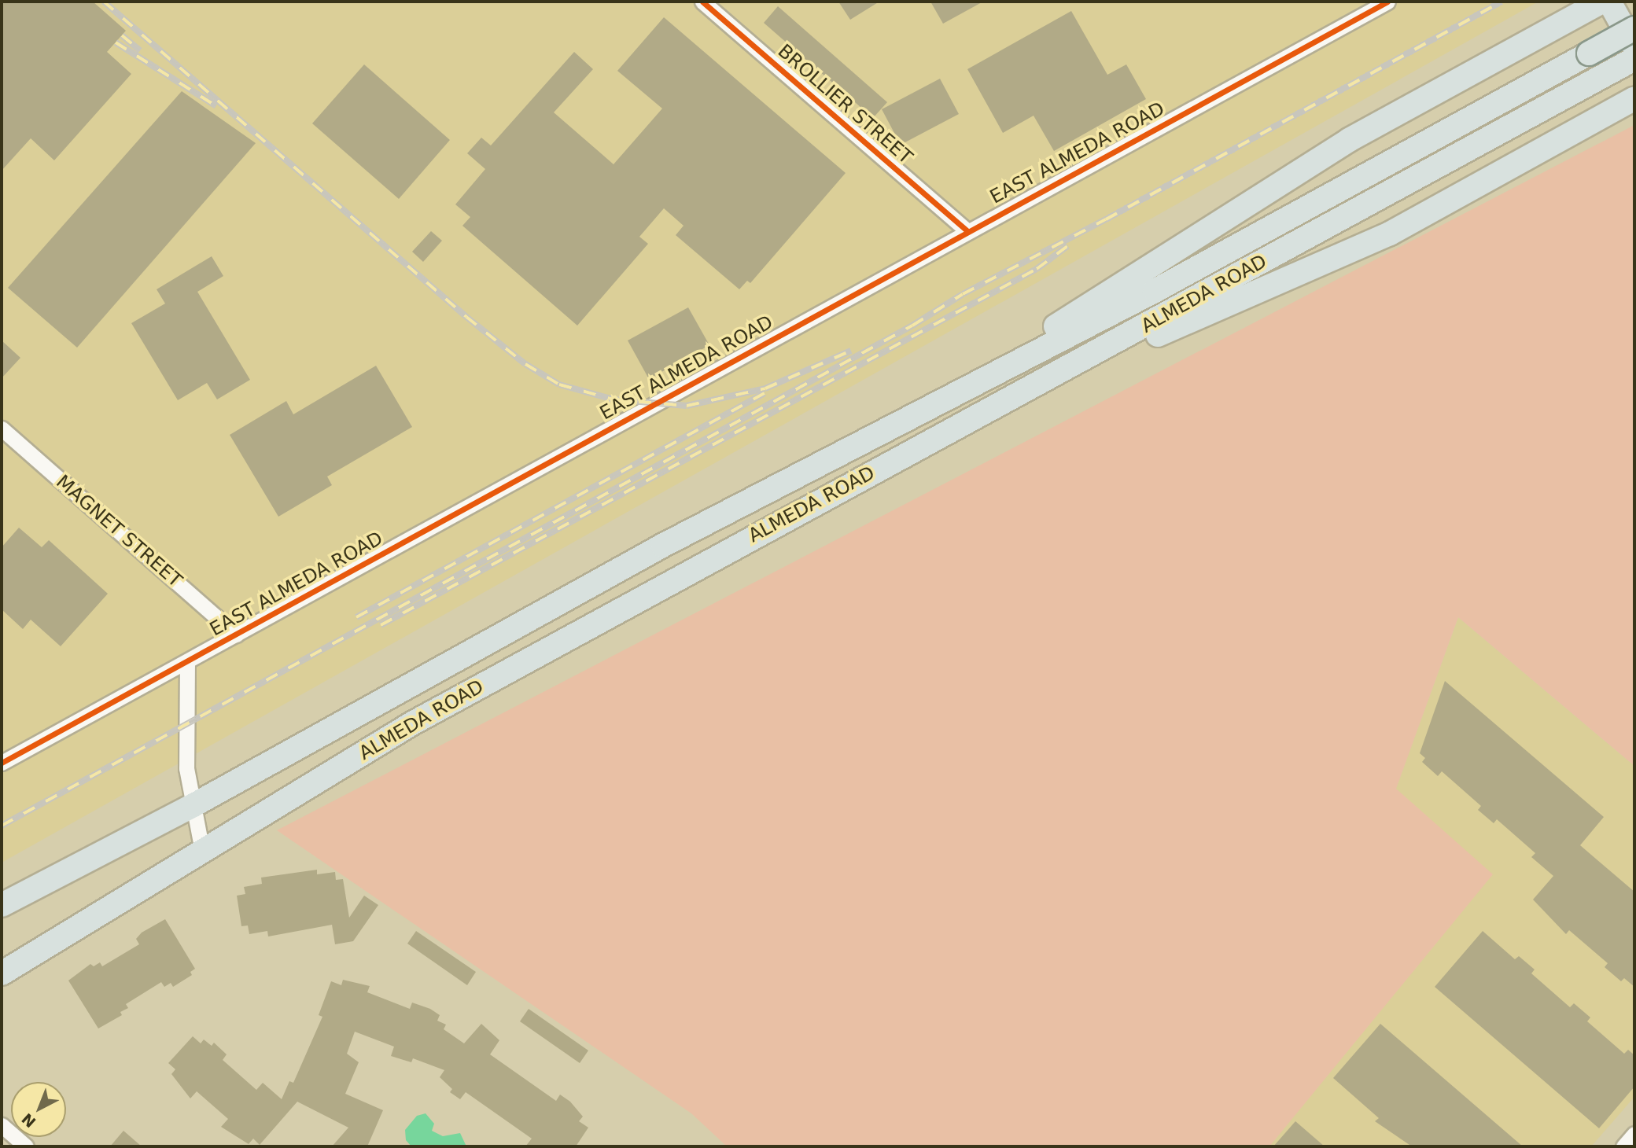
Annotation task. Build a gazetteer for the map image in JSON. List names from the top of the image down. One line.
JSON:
{"streets":{"main road":["ALMEDA ROAD"],"street":["BROLLIER STREET","EAST ALMEDA ROAD","MAGNET STREET"]},"crossings":[["BROLLIER STREET","EAST ALMEDA ROAD"],["EAST ALMEDA ROAD","MAGNET STREET"]],"north":"bottom left"}
